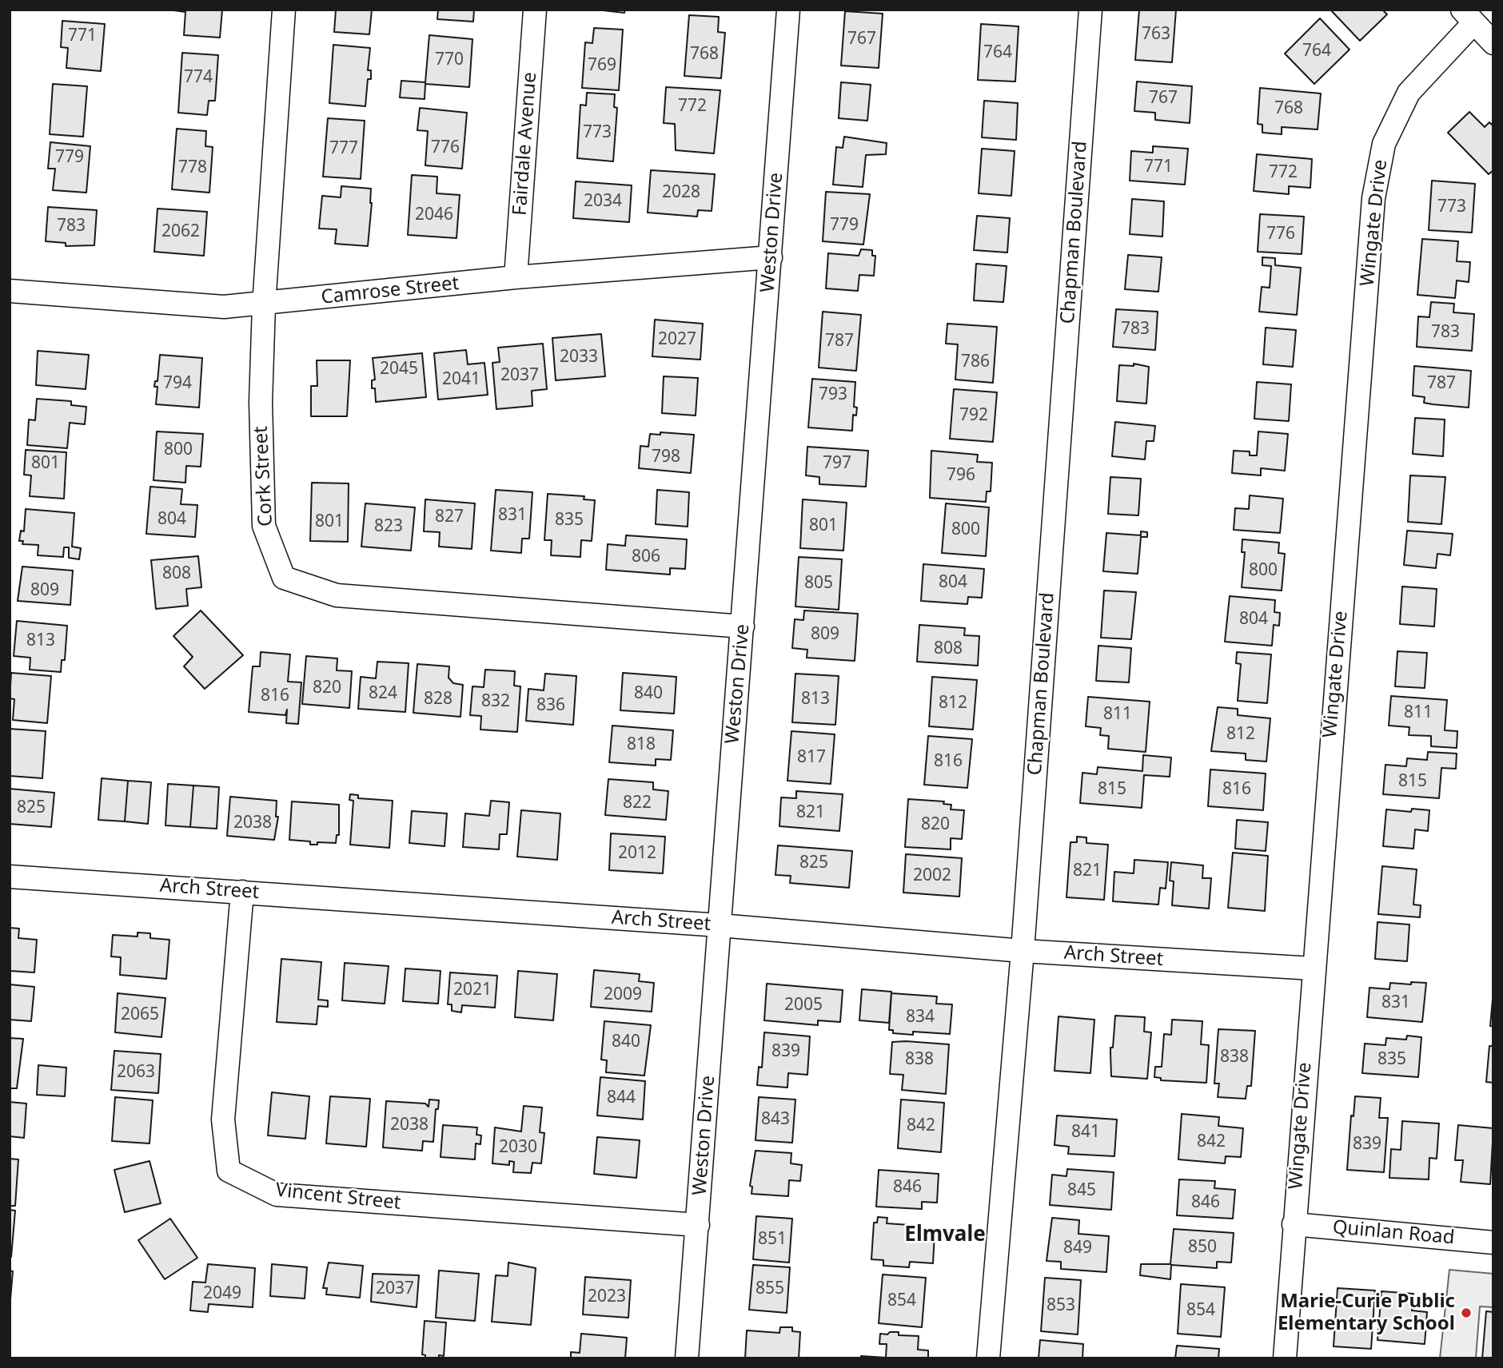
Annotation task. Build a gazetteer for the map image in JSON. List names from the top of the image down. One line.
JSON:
{"streets":{"street":["Fairdale Avenue","Wingate Drive","Weston Drive","Chapman Boulevard","Camrose Street","Cork Street","Arch Street","Vincent Street","Quinlan Road"]},"crossings":[["Fairdale Avenue","Camrose Street"],["Wingate Drive","Arch Street"],["Wingate Drive","Quinlan Road"],["Weston Drive","Camrose Street"],["Weston Drive","Cork Street"],["Weston Drive","Arch Street"],["Weston Drive","Vincent Street"],["Chapman Boulevard","Arch Street"],["Camrose Street","Cork Street"],["Arch Street","Vincent Street"]],"districts":["Elmvale"],"places":["Marie-Curie Public Elementary School"],"house_numbers":["763","771","767","764","764","768","770","769","774","767","772","768","773","776","777","779","771","778","772","2028","2034","773","2046","779","783","2062","776","783","783","2027","787","2033","786","2045","2037","2041","794","787","793","792","800","798","801","797","796","831","827","804","835","801","801","823","800","806","800","808","804","805","809","804","809","813","808","820","824","840","816","828","813","832","812","836","811","811","812","818","817","816","815","815","816","822","825","821","2038","820","2012","825","821","2002","2021","2009","831","2005","2065","834","840","839","838","838","835","2063","844","843","2038","842","841","842","839","2030","846","845","846","851","850","849","2037","855","2049","2023","854","853","854"]}
